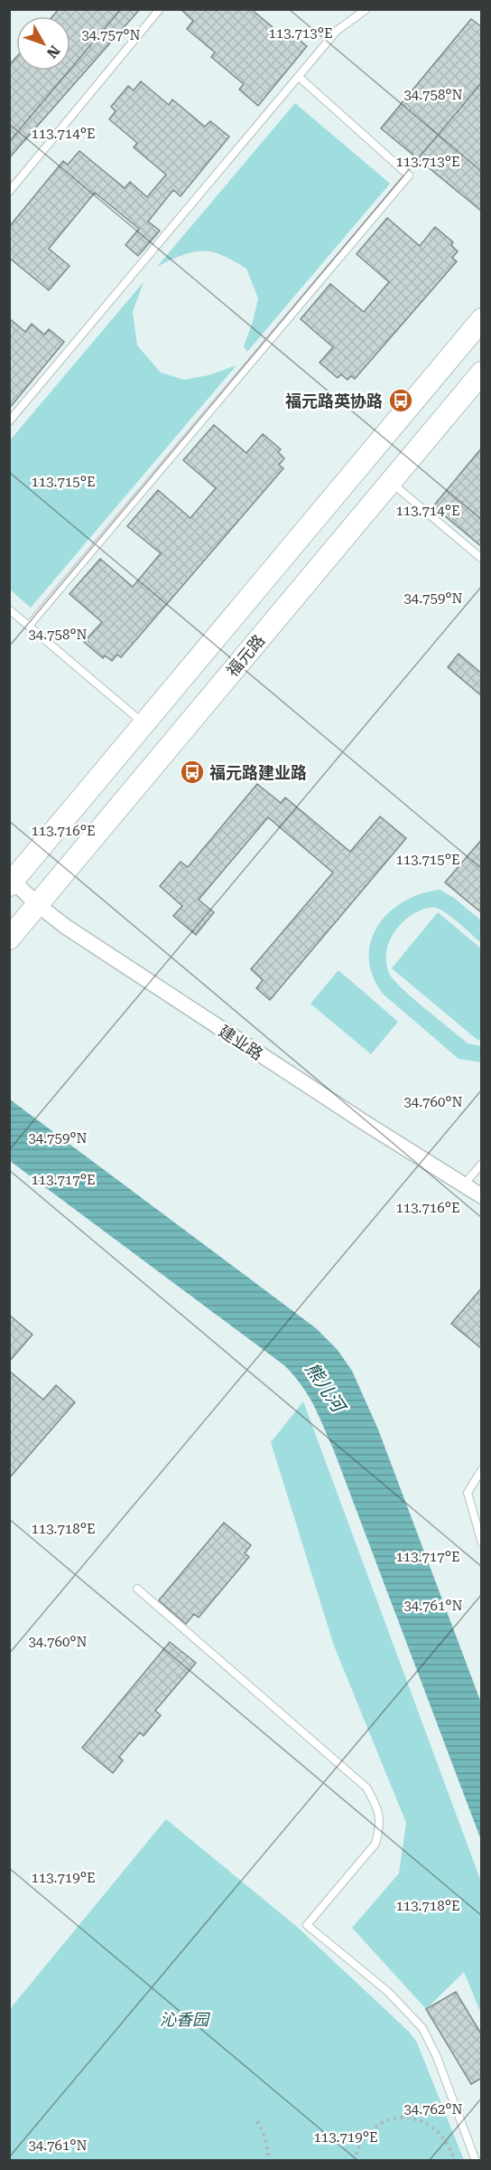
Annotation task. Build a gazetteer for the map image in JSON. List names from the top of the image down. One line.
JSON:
{"streets":{"main road":["福元路"],"street":["建业路"]},"crossings":[["福元路","建业路"]],"water":["熊儿河"],"parks":["沁香园"],"places":{"bus stop":["福元路英协路","福元路建业路"]},"north":"bottom right","coordinates":["113.713°E","34.757°N","34.758°N","113.714°E","113.715°E","34.759°N","113.716°E","34.760°N","113.717°E","113.718°E","34.761°N","113.719°E","34.762°N"]}
